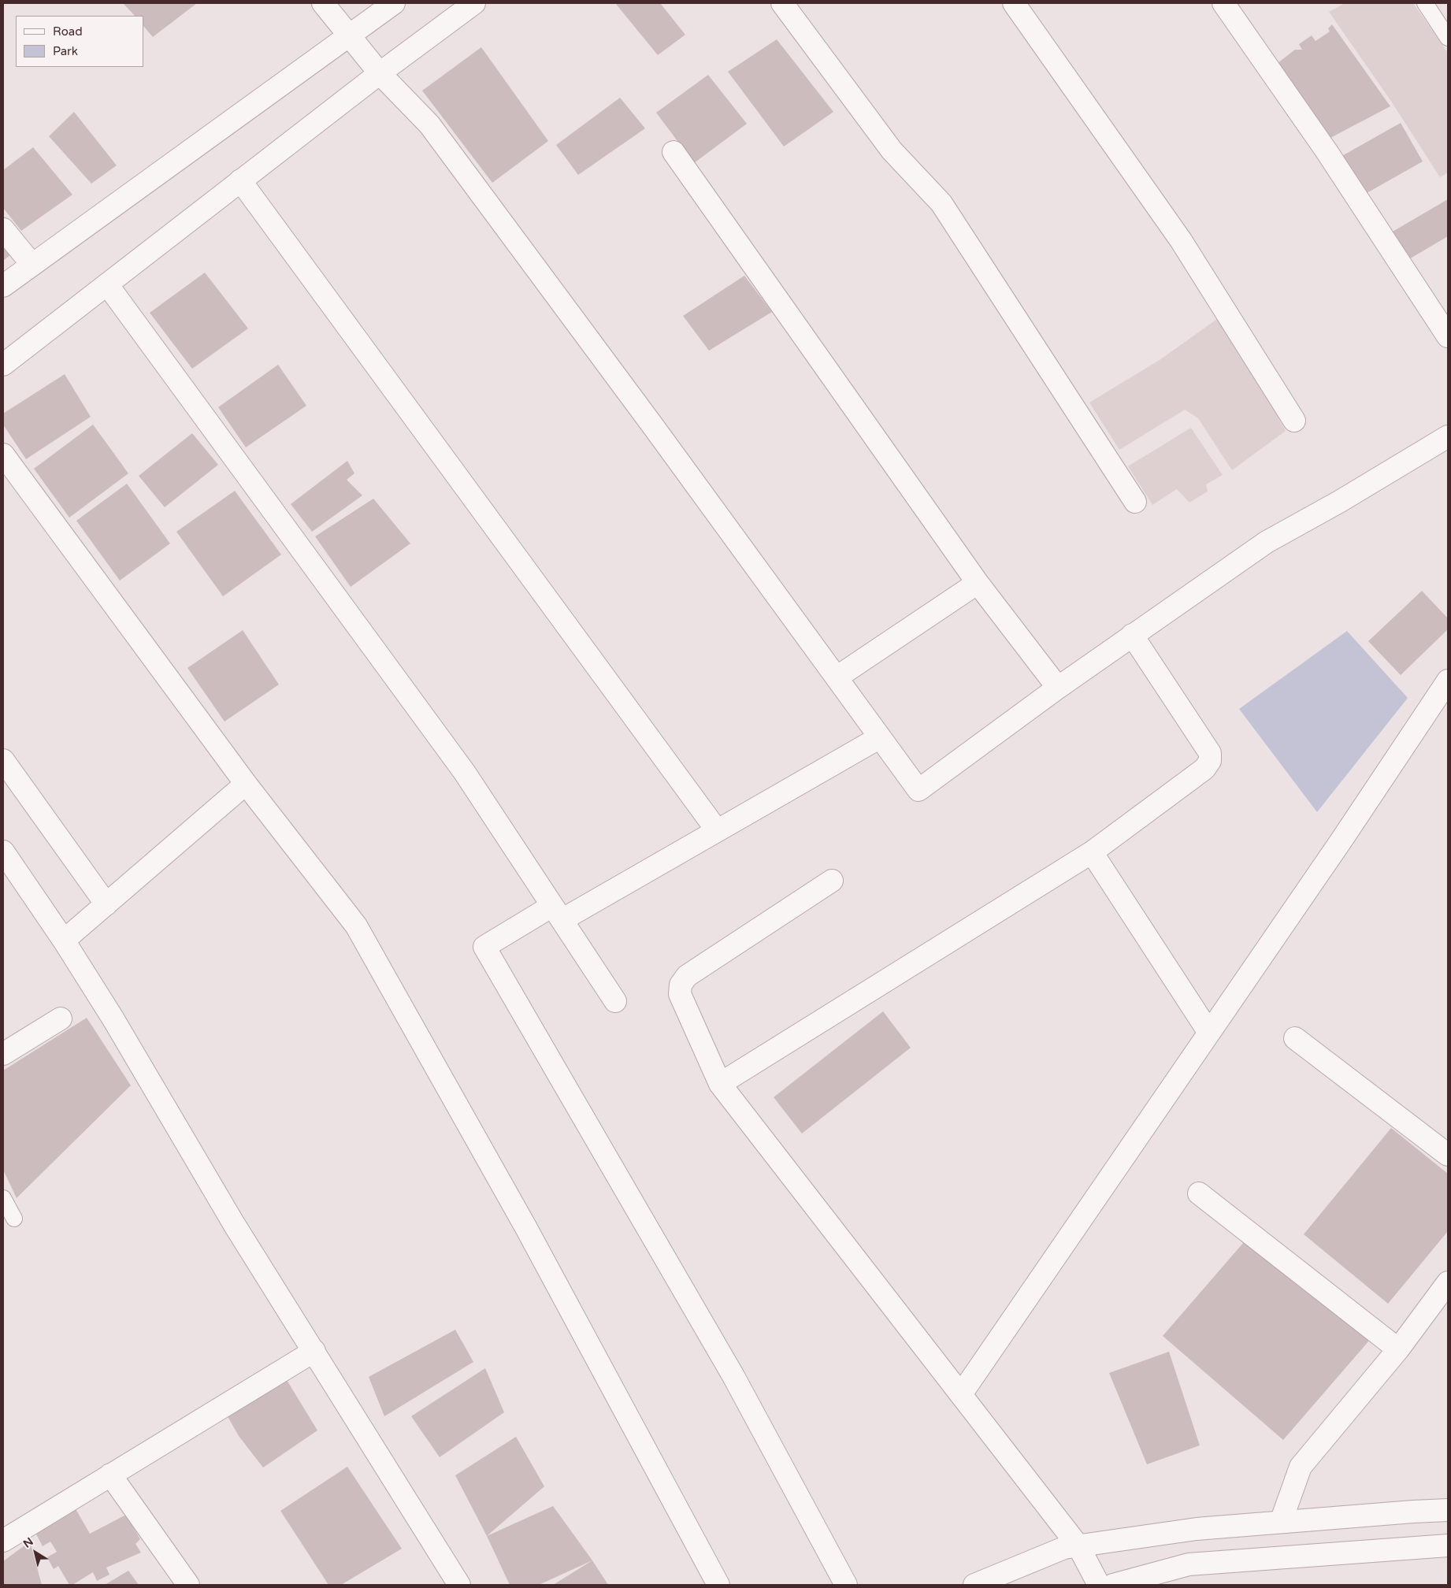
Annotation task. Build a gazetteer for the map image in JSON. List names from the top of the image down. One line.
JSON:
{"legend":["Road","Park"],"north":"top left"}
